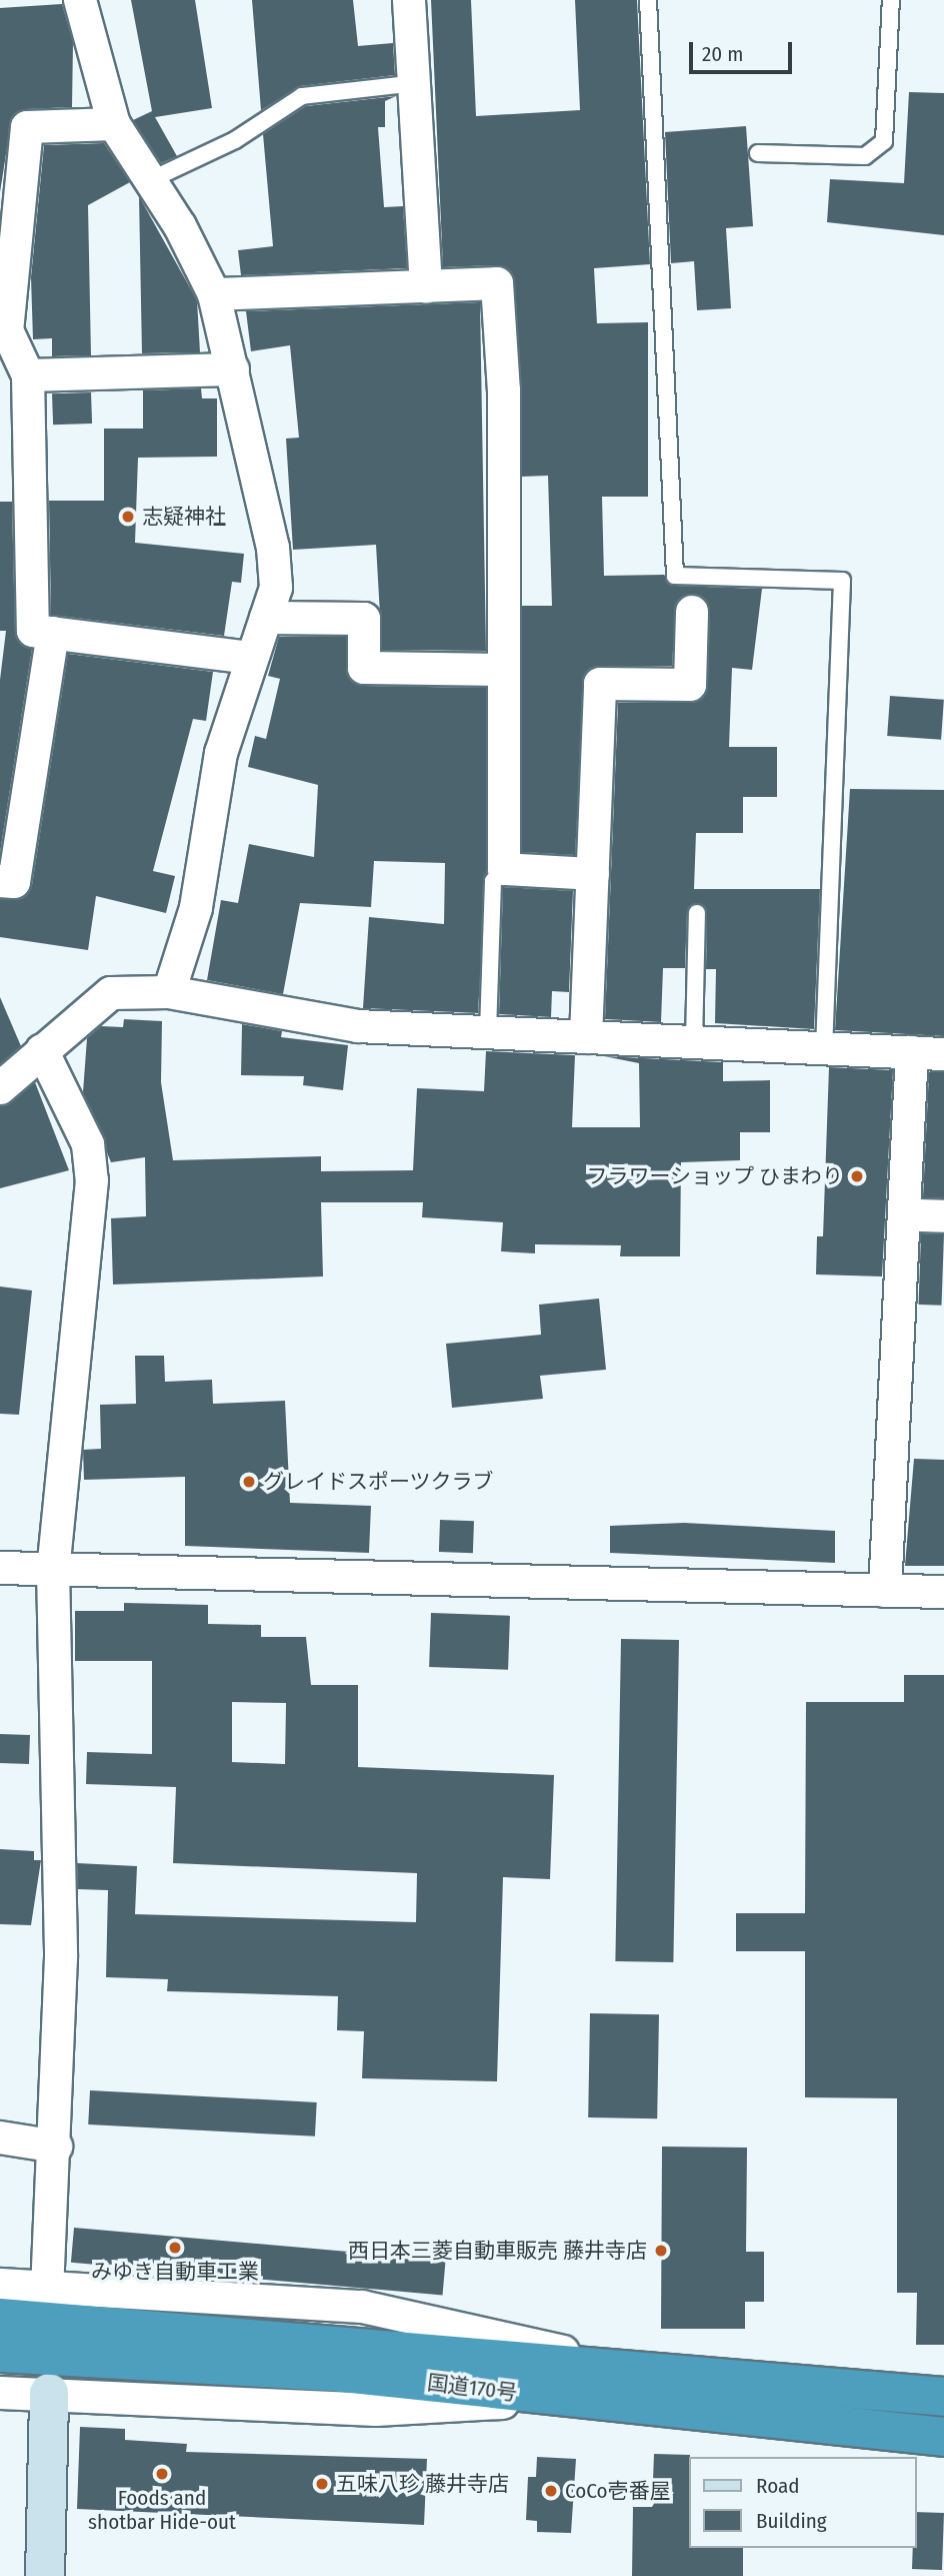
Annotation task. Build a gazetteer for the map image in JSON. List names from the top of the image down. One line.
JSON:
{"streets":{"highway":["国道170号"]},"places":["志疑神社","フラワーショップ ひまわり","グレイドスポーツクラブ","みゆき自動車工業","西日本三菱自動車販売 藤井寺店","Foods and shotbar Hide-out","五味八珍 藤井寺店","CoCo壱番屋"],"legend":["Road","Building"],"scale_bar":"20 m"}
